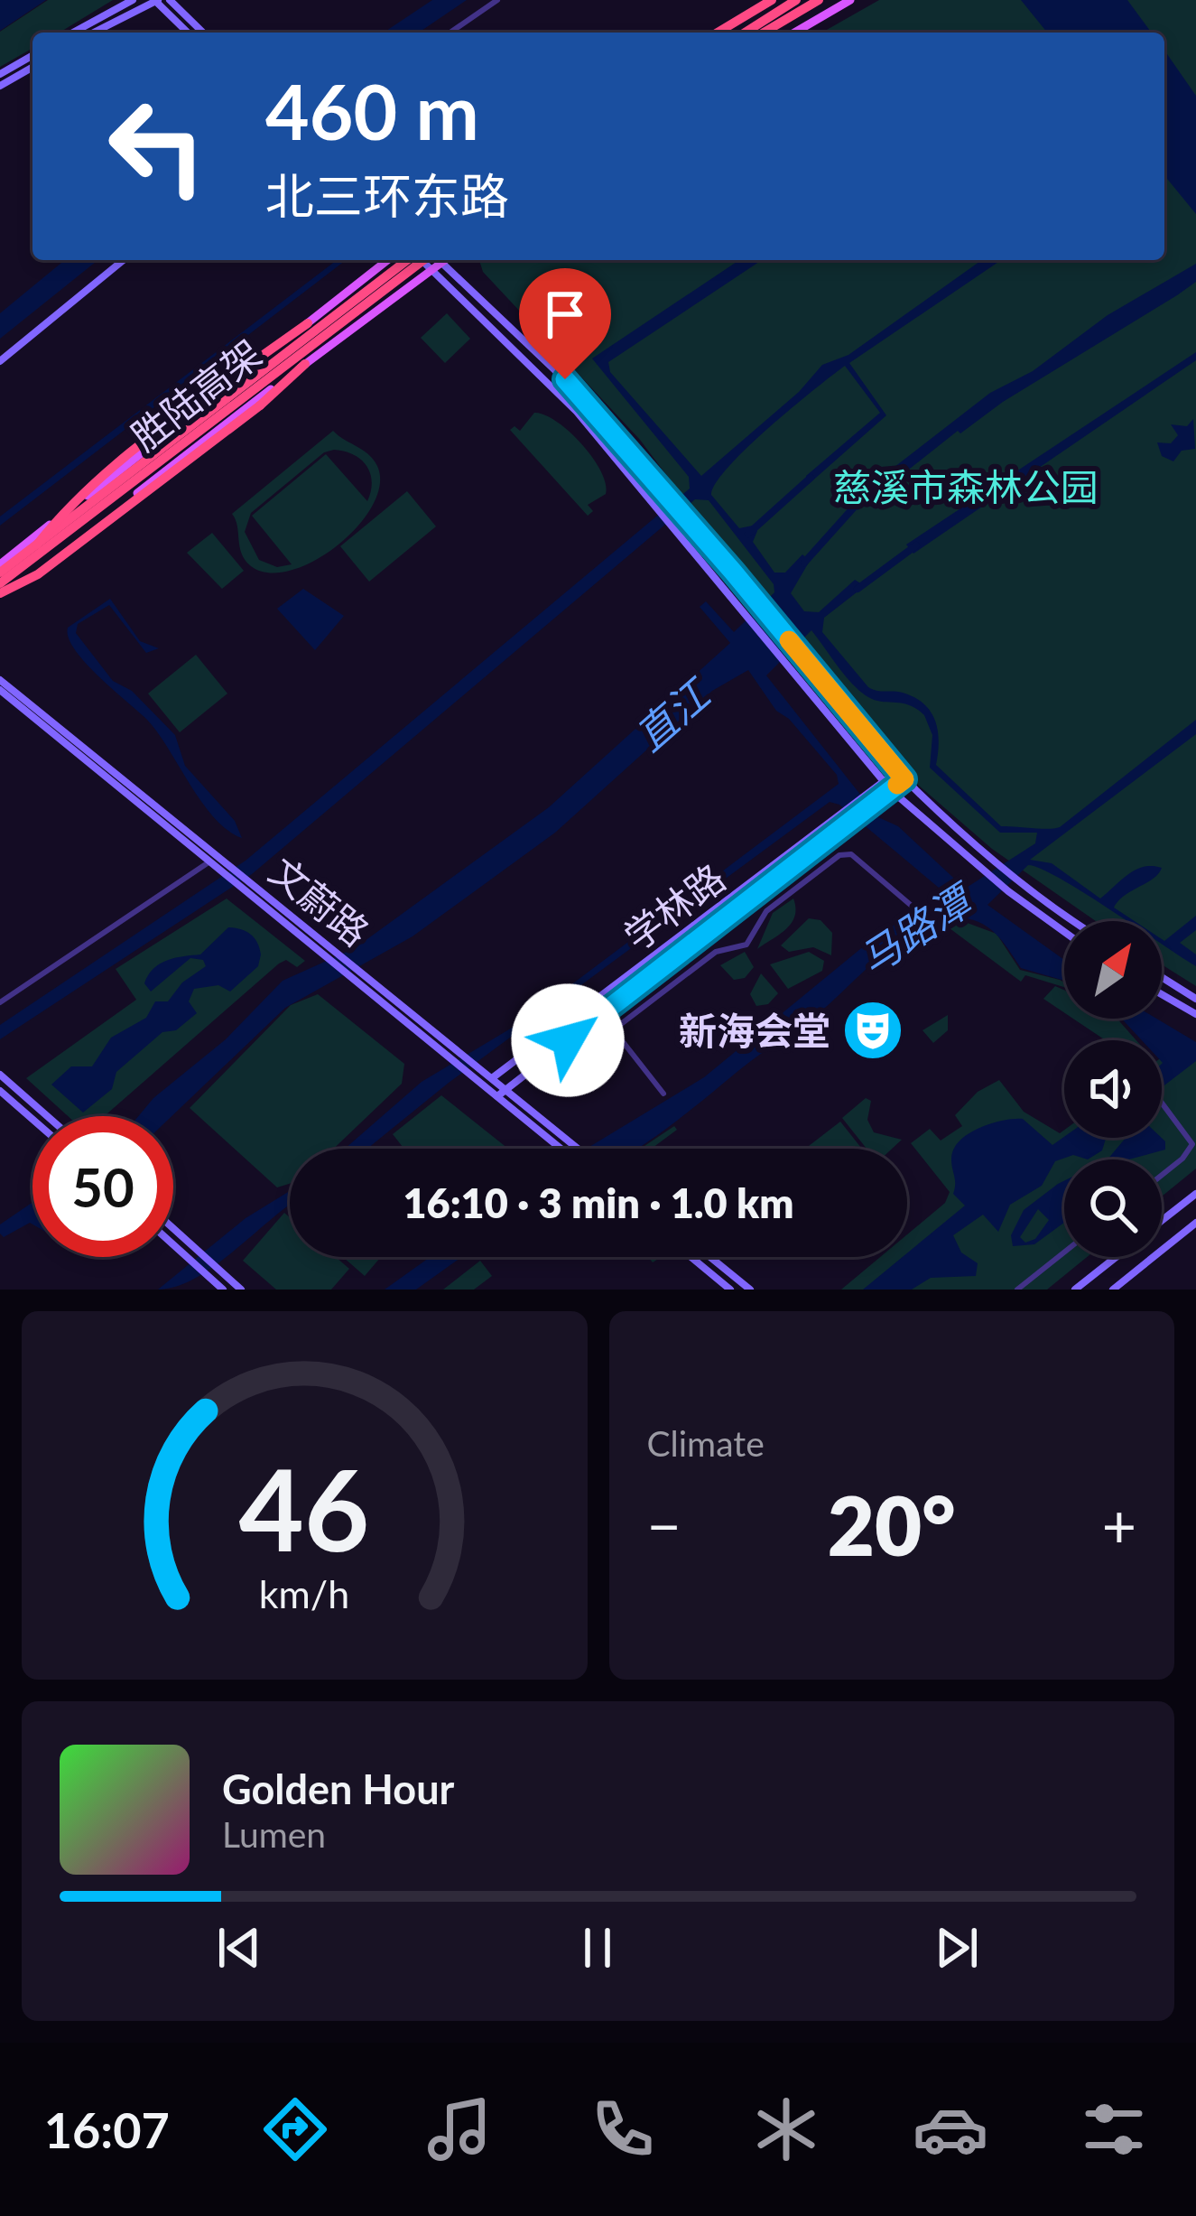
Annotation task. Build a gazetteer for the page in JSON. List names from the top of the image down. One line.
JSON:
{"streets":{"highway":["胜陆高架"],"main road":["文蔚路","学林路"]},"crossings":[["文蔚路","学林路"]],"water":["直江","马路潭"],"parks":["慈溪市森林公园"],"places":{"theatre":["新海会堂"]},"north":"top right","page":{"turn":["460 m","北三环东路"],"limit":"50","trip":"16:10 · 3 min · 1.0 km","tile":"Climate","heat":["−","20°","+"],"song":["Golden Hour","Lumen"],"tabs":"16:07","gauge":["46","km/h"]}}
